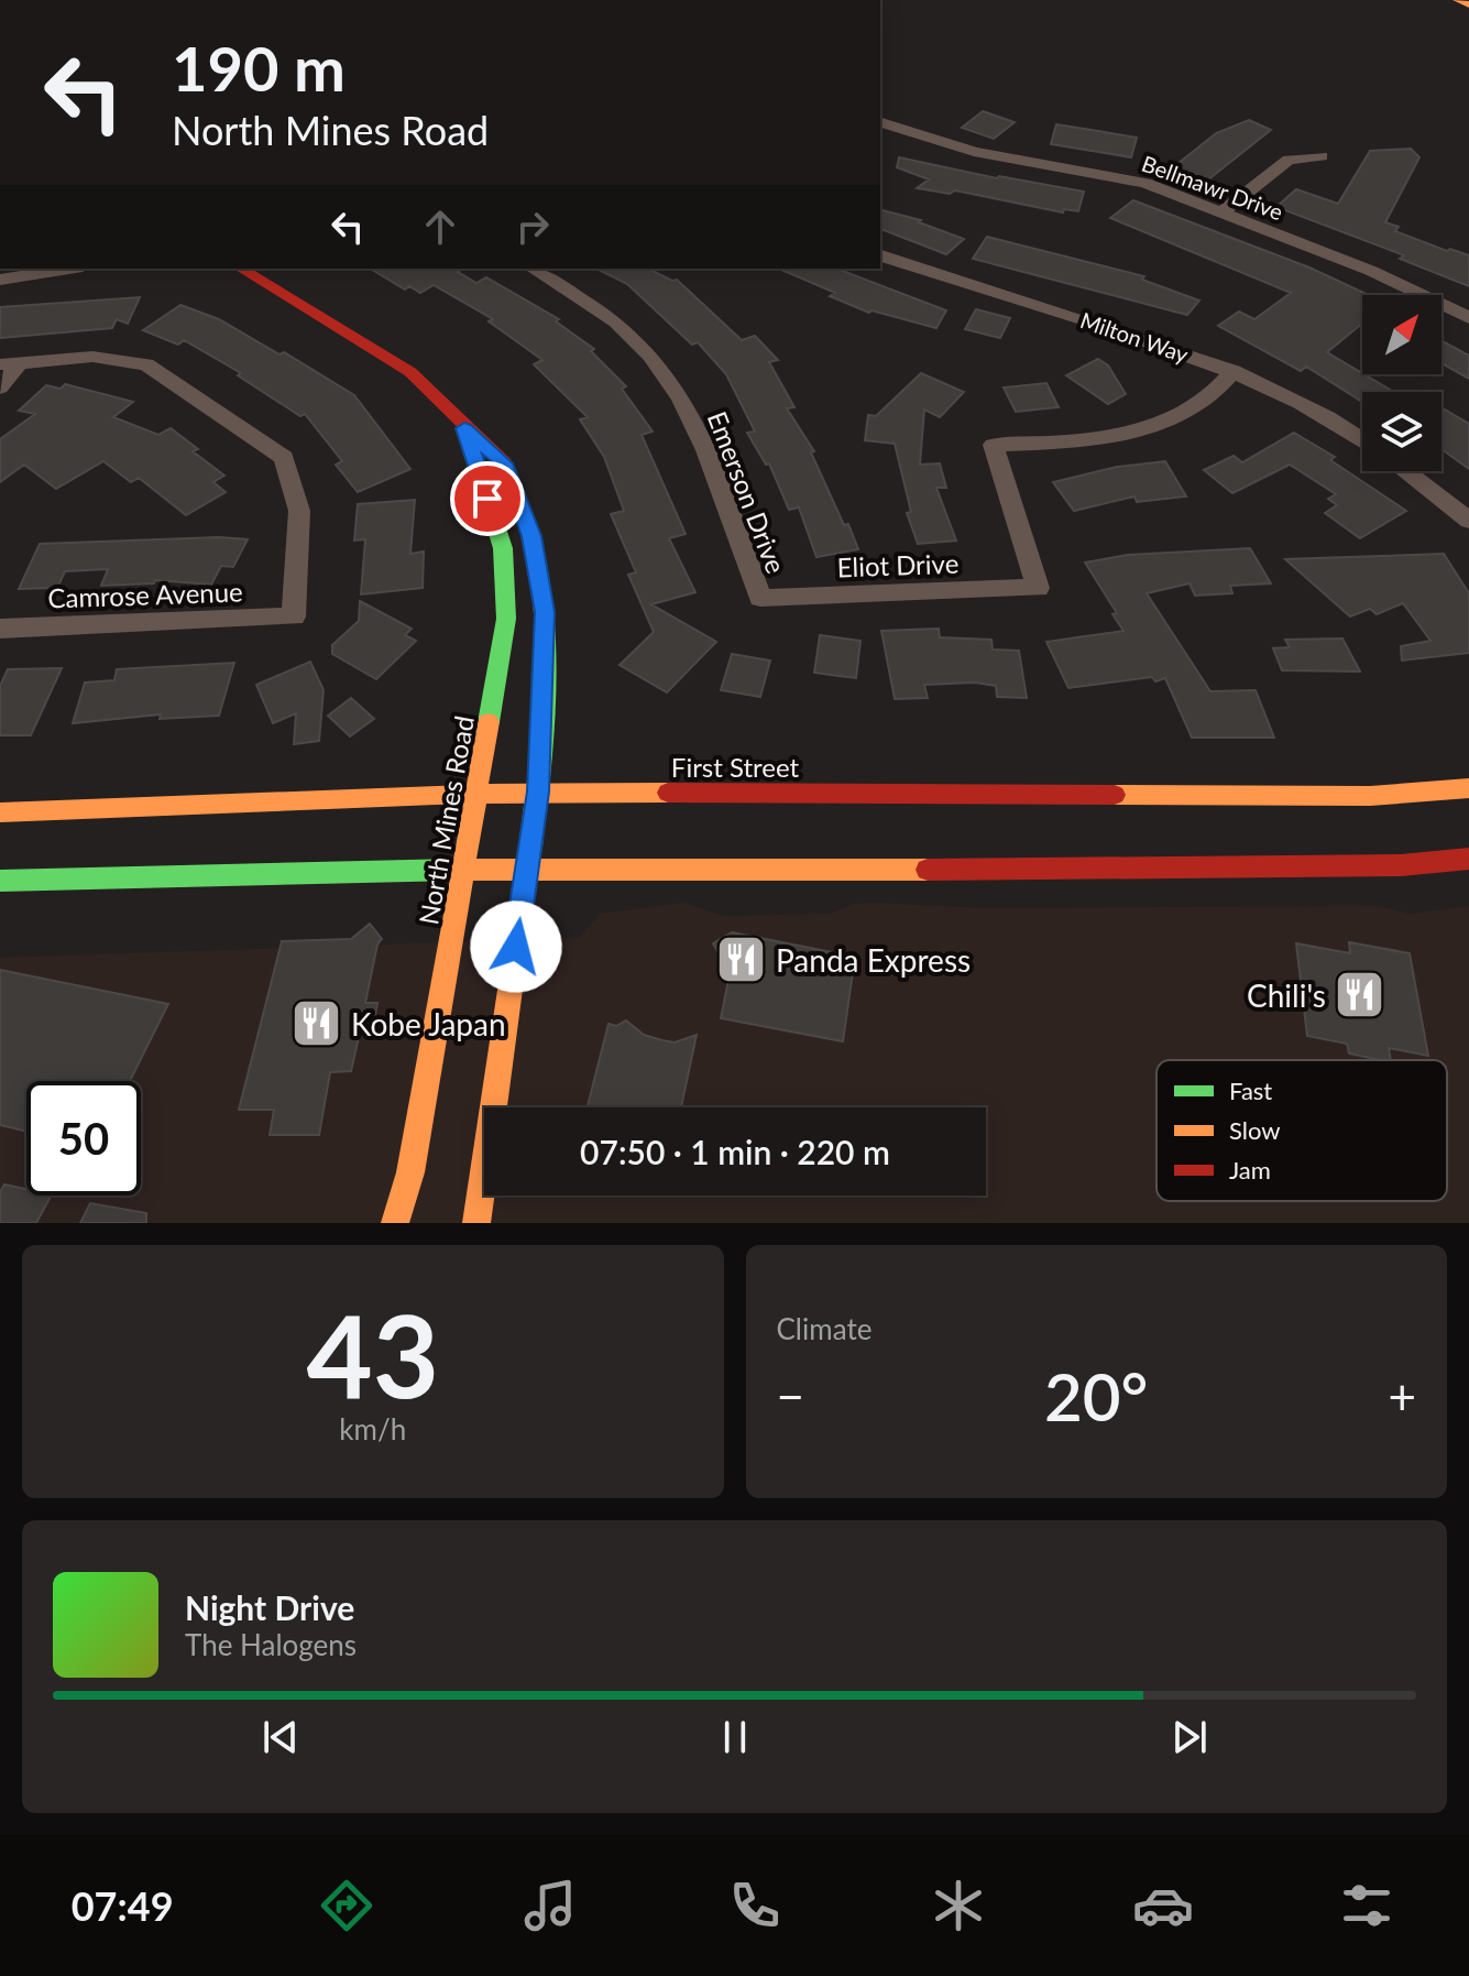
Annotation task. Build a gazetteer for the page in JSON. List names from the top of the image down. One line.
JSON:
{"streets":{"main road":["First Street","North Mines Road"],"street":["Bellmawr Drive","Milton Way","Emerson Drive","Eliot Drive","Camrose Avenue"]},"crossings":[["Milton Way","Eliot Drive"],["Emerson Drive","Eliot Drive"],["First Street","North Mines Road"]],"places":{"restaurant":["Panda Express","Chili's","Kobe Japan"]},"legend":["Fast","Slow","Jam"],"north":"top right","page":{"turn":["190 m","North Mines Road"],"limit":"50","trip":"07:50 · 1 min · 220 m","tile":[["43","km/h"],"Climate"],"heat":["−","20°","+"],"song":["Night Drive","The Halogens"],"tabs":"07:49"}}
